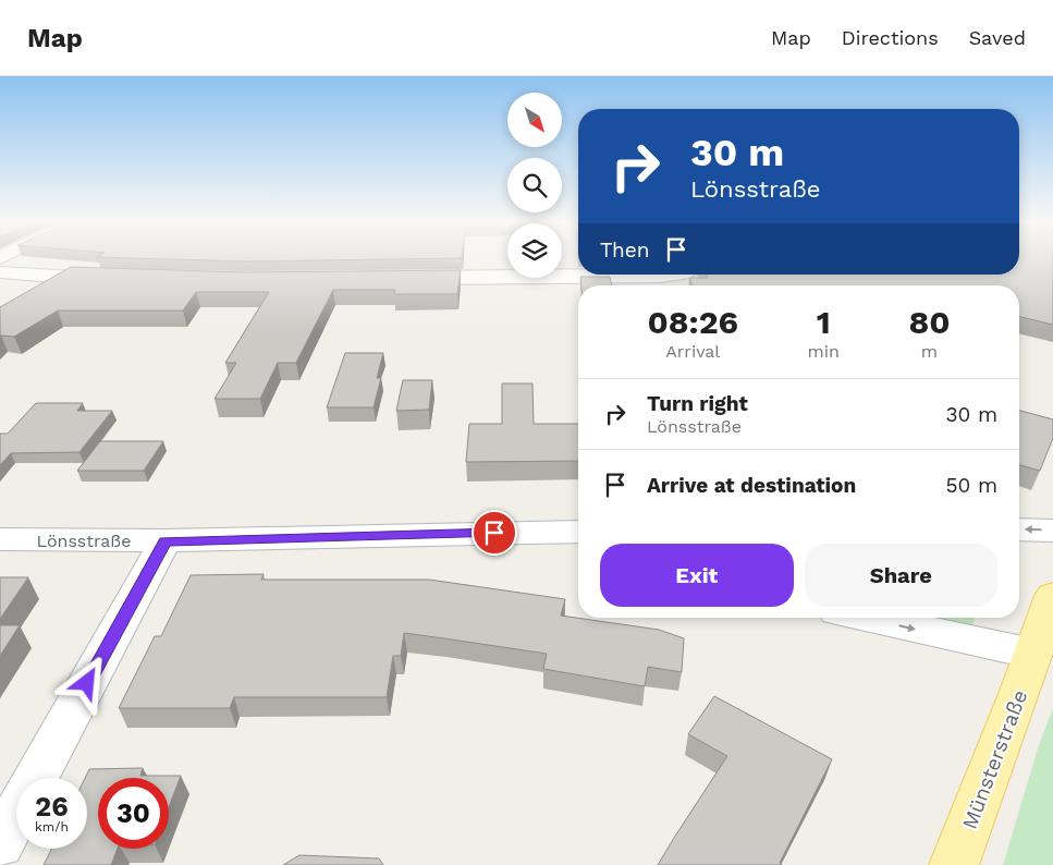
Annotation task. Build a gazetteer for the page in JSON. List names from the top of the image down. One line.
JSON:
{"streets":{"main road":["Münsterstraße"],"street":["Lönsstraße"]},"north":"bottom right","page":{"header":"Map","nav":["Map","Directions","Saved"],"turn":["30 m","Lönsstraße"],"then":"Then","eta":["08:26","Arrival","1","min","80","m"],"list":[{"name":"Turn right","note":"Lönsstraße","value":"30 m"},{"name":"Arrive at destination","value":"50 m"}],"buttons":["Exit","Share"],"speed":"26 km/h","limit":"30"}}
